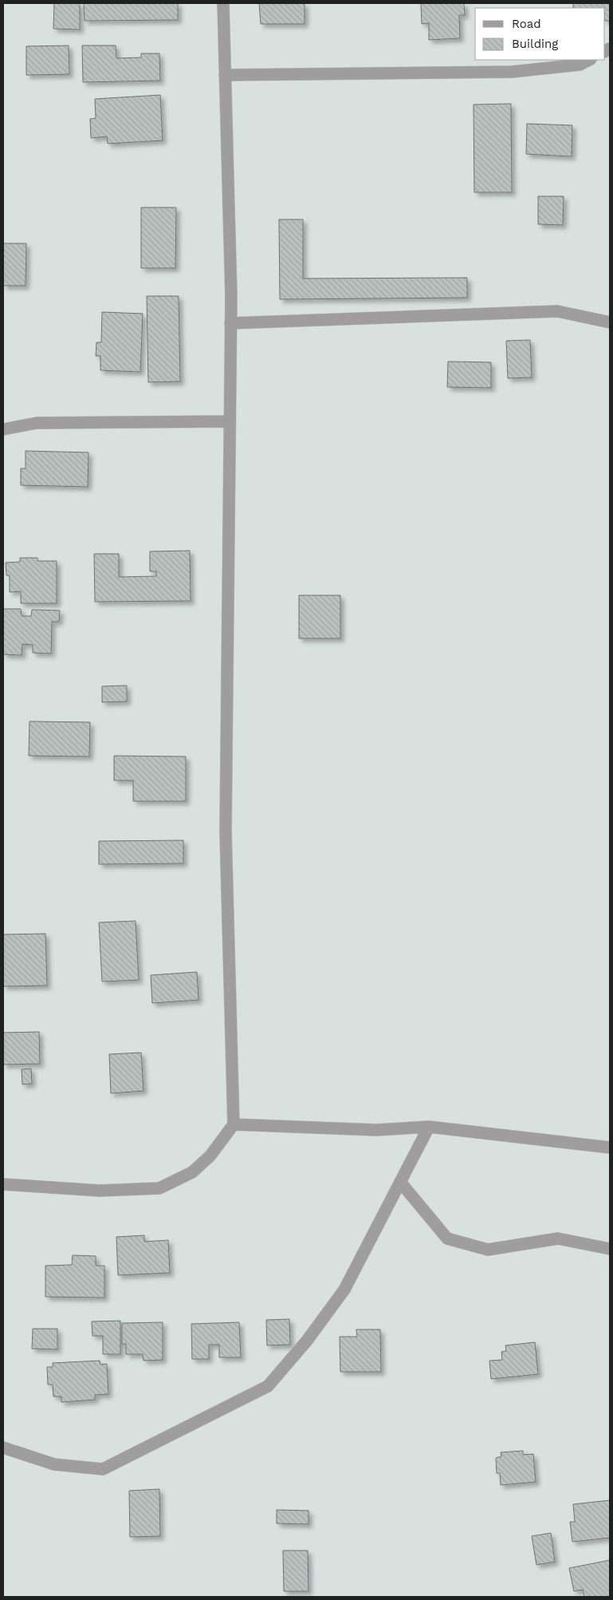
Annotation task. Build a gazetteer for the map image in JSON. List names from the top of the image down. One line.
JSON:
{"legend":["Road","Building"]}
